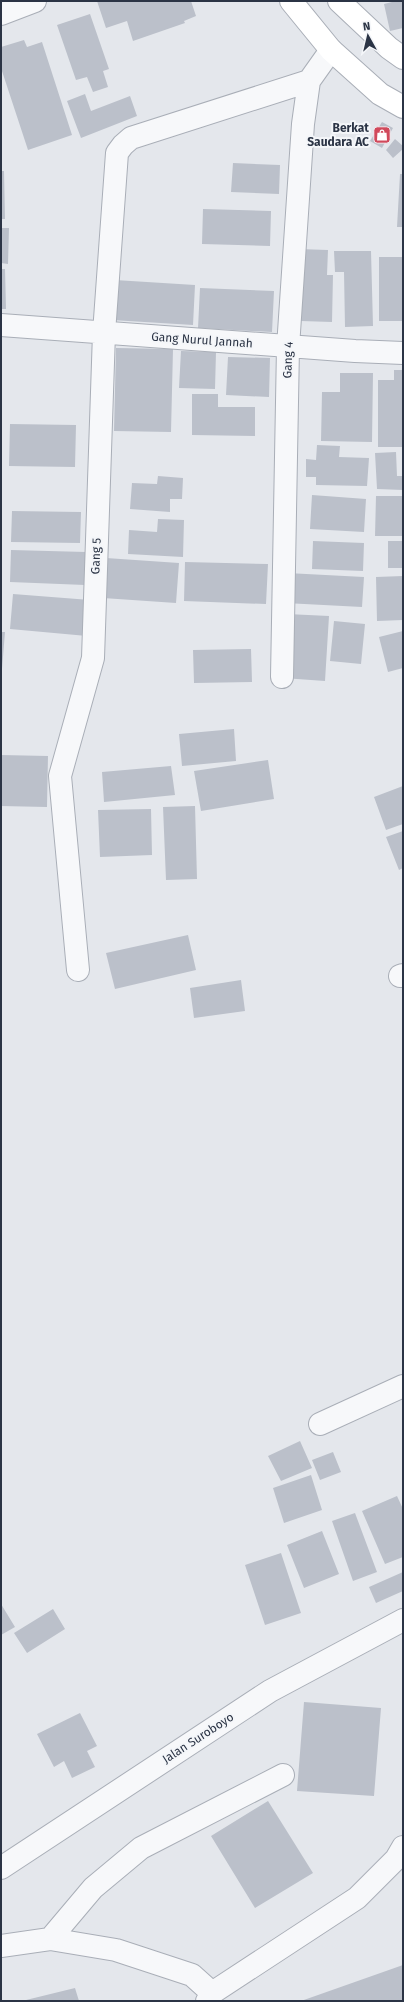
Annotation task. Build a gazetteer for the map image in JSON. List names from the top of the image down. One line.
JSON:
{"streets":{"street":["Gang Nurul Jannah","Gang 4","Gang 5","Jalan Suroboyo"]},"crossings":[["Gang Nurul Jannah","Gang 4"],["Gang Nurul Jannah","Gang 5"],["Gang 4","Gang 5"]],"places":{"shop":["Berkat Saudara AC"]},"north":"top"}
